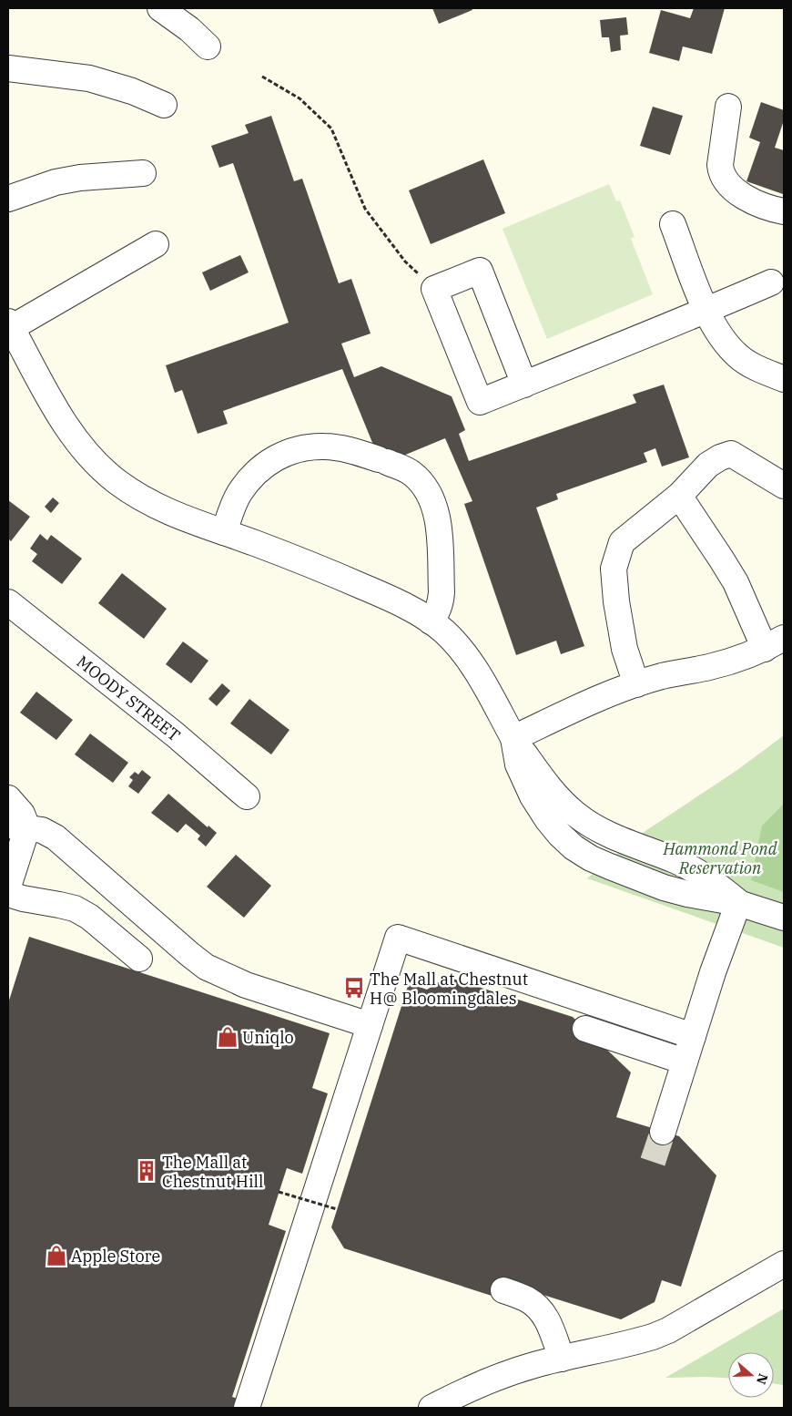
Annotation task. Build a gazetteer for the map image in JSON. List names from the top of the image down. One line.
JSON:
{"streets":{"street":["MOODY STREET"]},"parks":["Hammond Pond Reservation"],"places":{"bus stop":["The Mall at Chestnut H@ Bloomingdales"],"shop":["Uniqlo","Apple Store"],"building":["The Mall at Chestnut Hill"]},"north":"right"}
